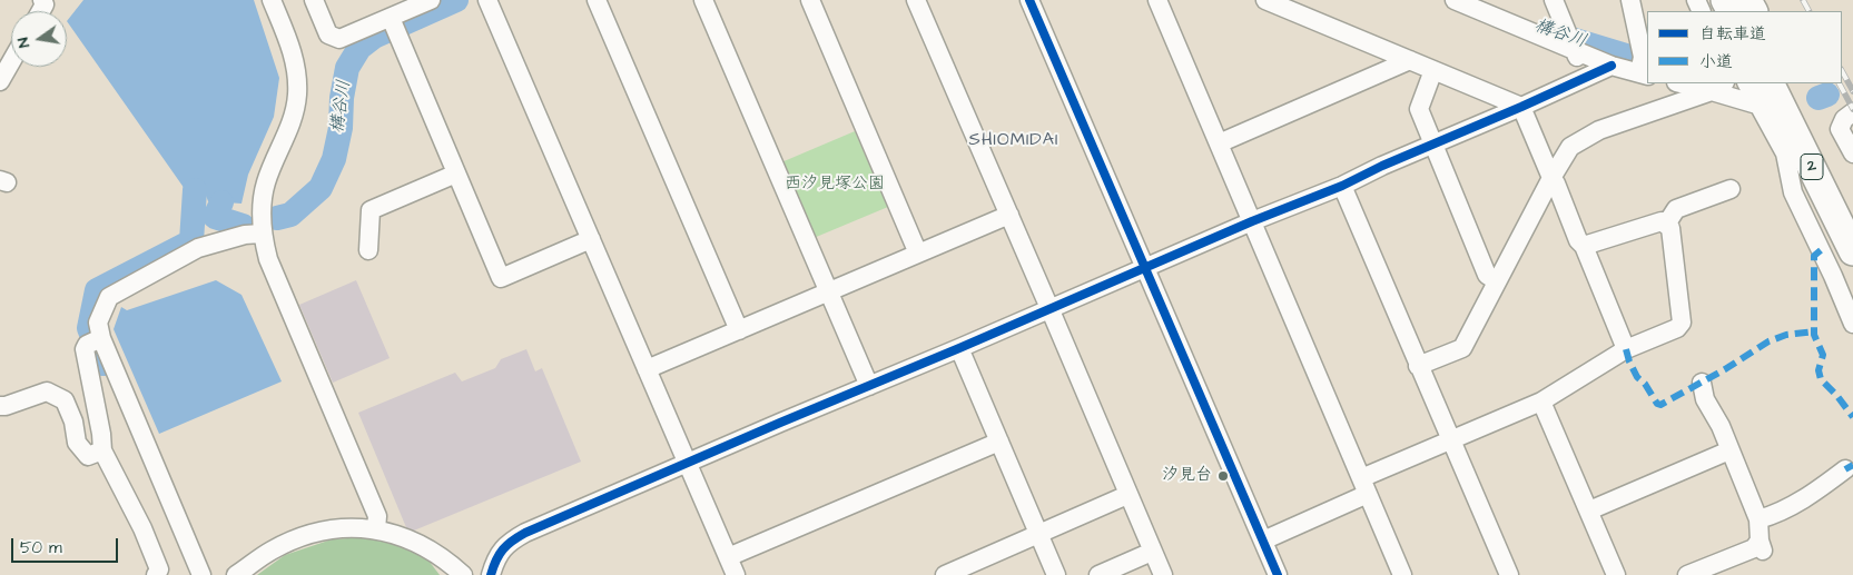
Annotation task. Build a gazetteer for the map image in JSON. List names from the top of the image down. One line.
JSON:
{"streets":{"highway":["2"]},"districts":["SHIOMIDAI"],"water":["構谷川"],"parks":["西汐見塚公園"],"places":["汐見台"],"legend":["自転車道","小道"],"scale_bar":"50 m","north":"left"}
